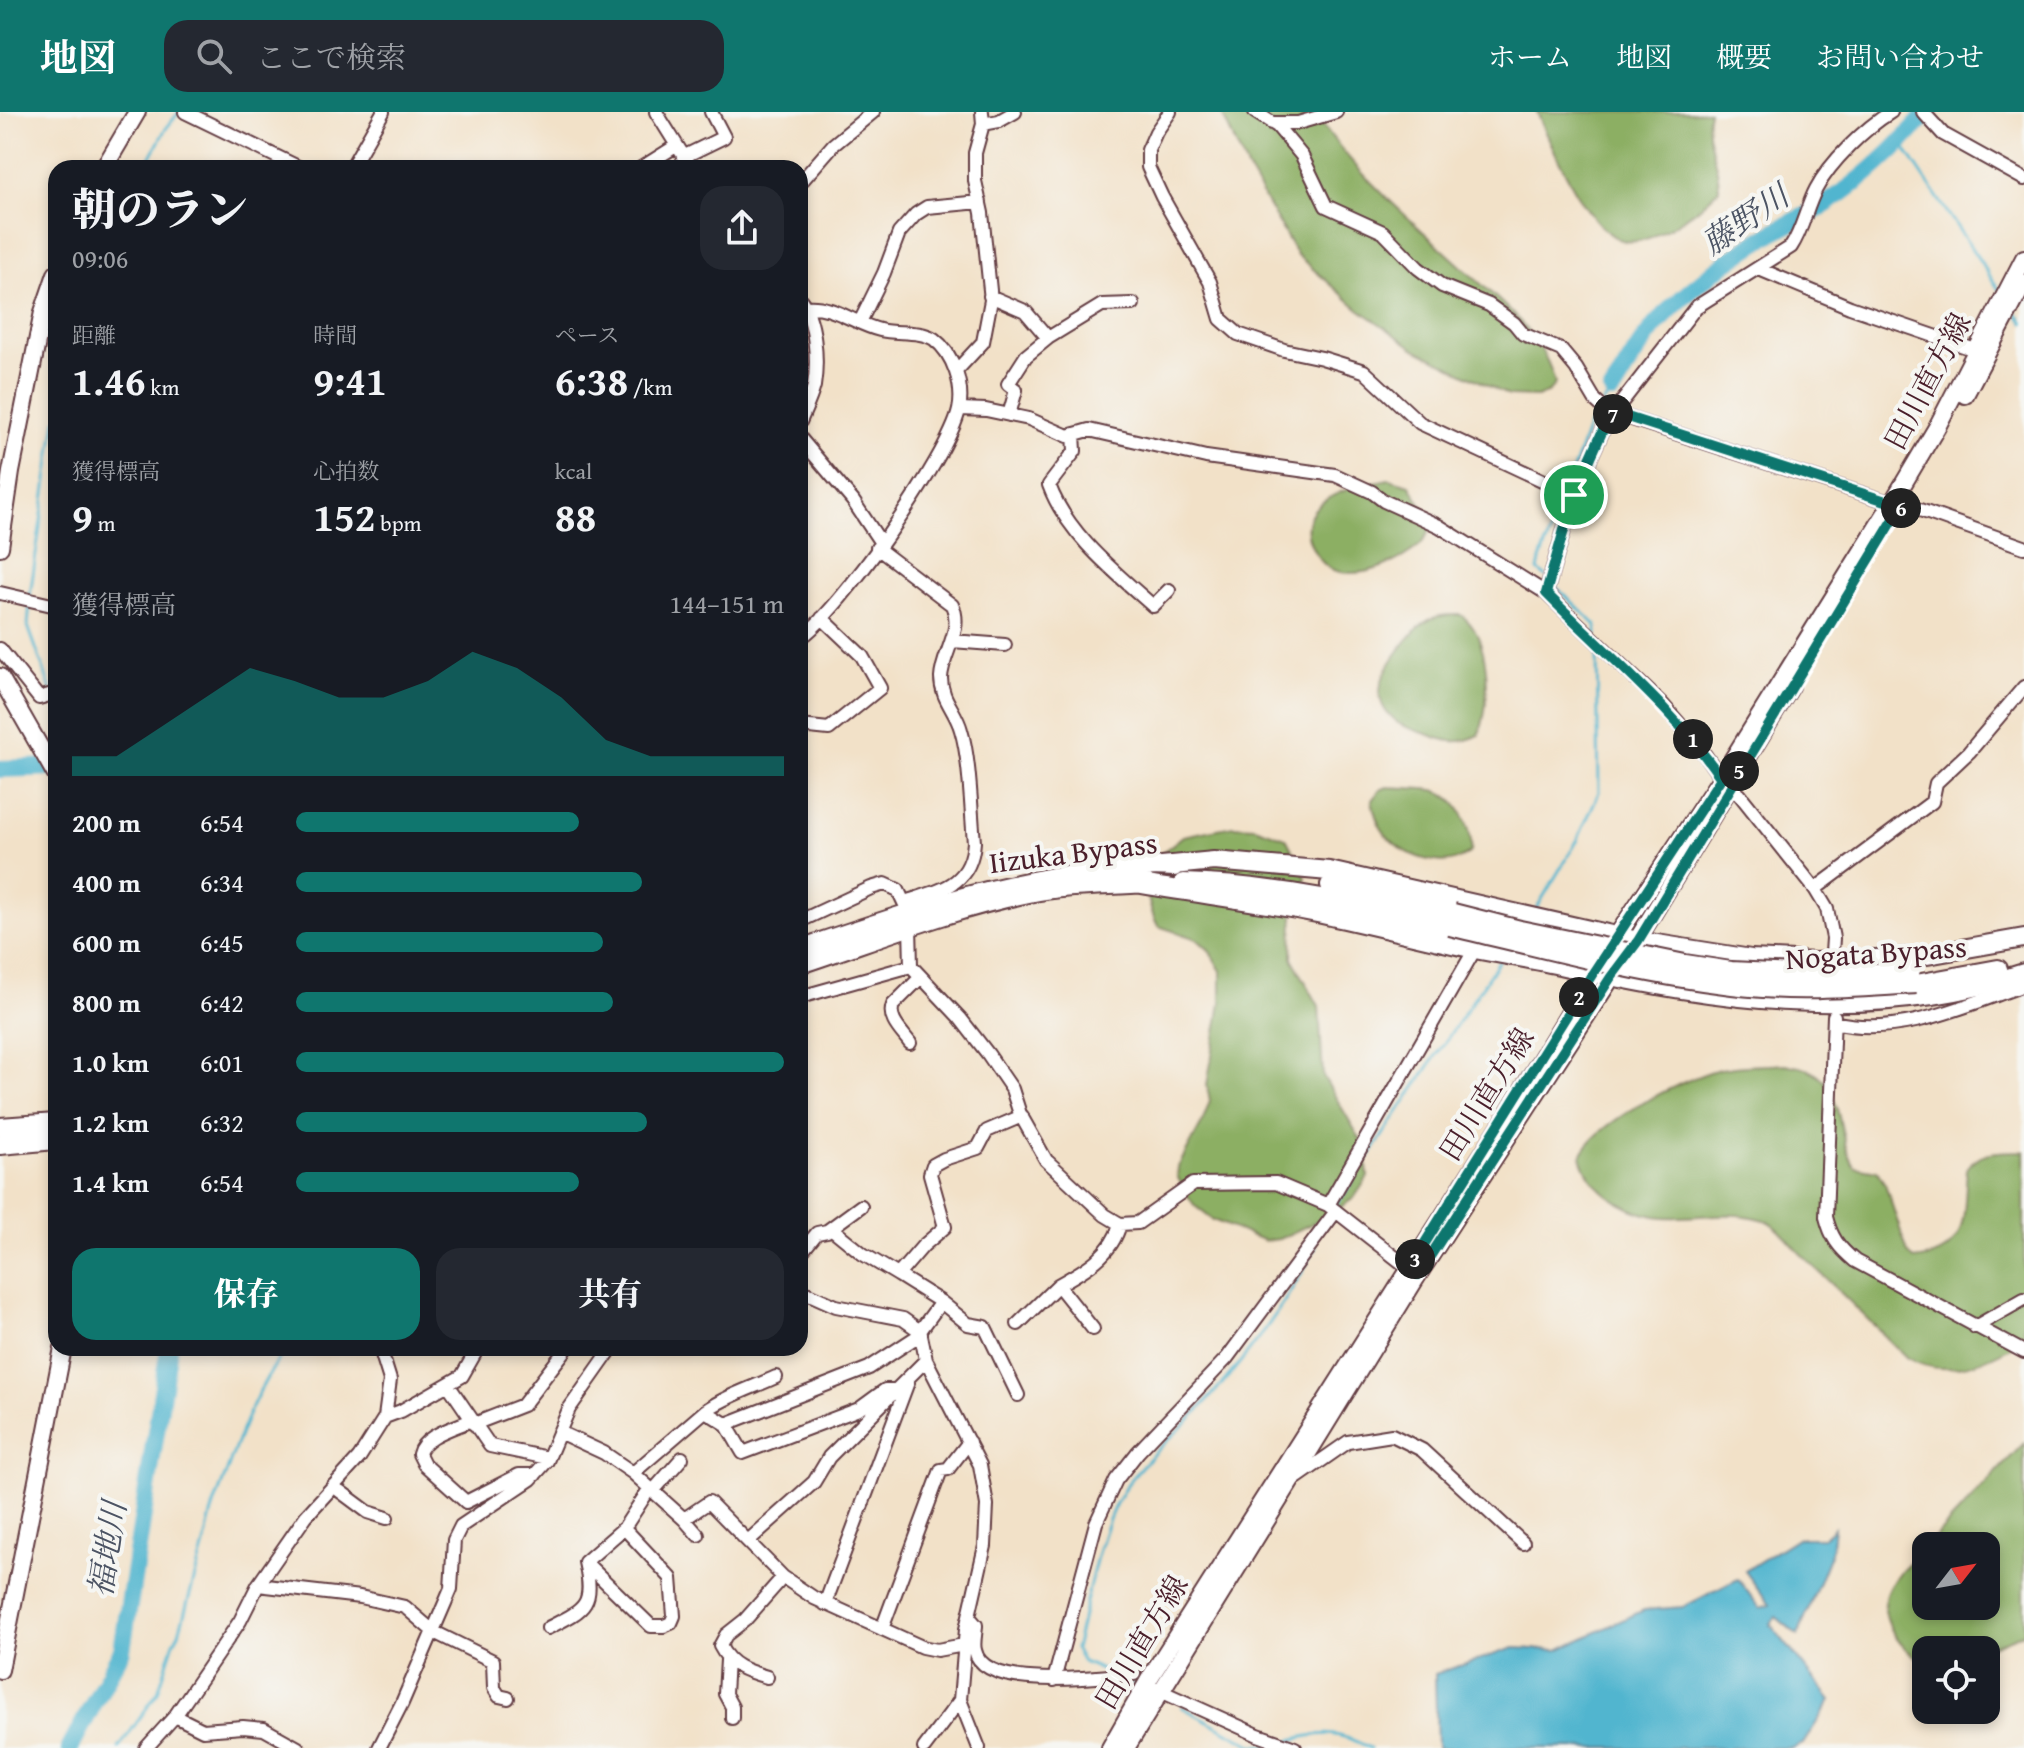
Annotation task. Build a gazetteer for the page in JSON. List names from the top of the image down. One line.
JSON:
{"streets":{"highway":["Iizuka Bypass","Nogata Bypass"],"main road":["田川直方線"]},"crossings":[["Iizuka Bypass","Nogata Bypass"]],"water":["藤野川","福地川"],"north":"top right","page":{"header":"地図","search":"ここで検索","nav":["ホーム","地図","概要","お問い合わせ"],"heading":["朝のラン","09:06"],"stats":[["距離","1.46 km"],["時間","9:41"],["ペース","6:38 /km"],["獲得標高","9 m"],["心拍数","152 bpm"],["kcal","88"]],"pins":["7","6","1","5","2","3"],"chart":["獲得標高","144–151 m"],"list":[{"name":"200 m","note":"6:54"},{"name":"400 m","note":"6:34"},{"name":"600 m","note":"6:45"},{"name":"800 m","note":"6:42"},{"name":"1.0 km","note":"6:01"},{"name":"1.2 km","note":"6:32"},{"name":"1.4 km","note":"6:54"}],"buttons":["保存","共有"]}}
